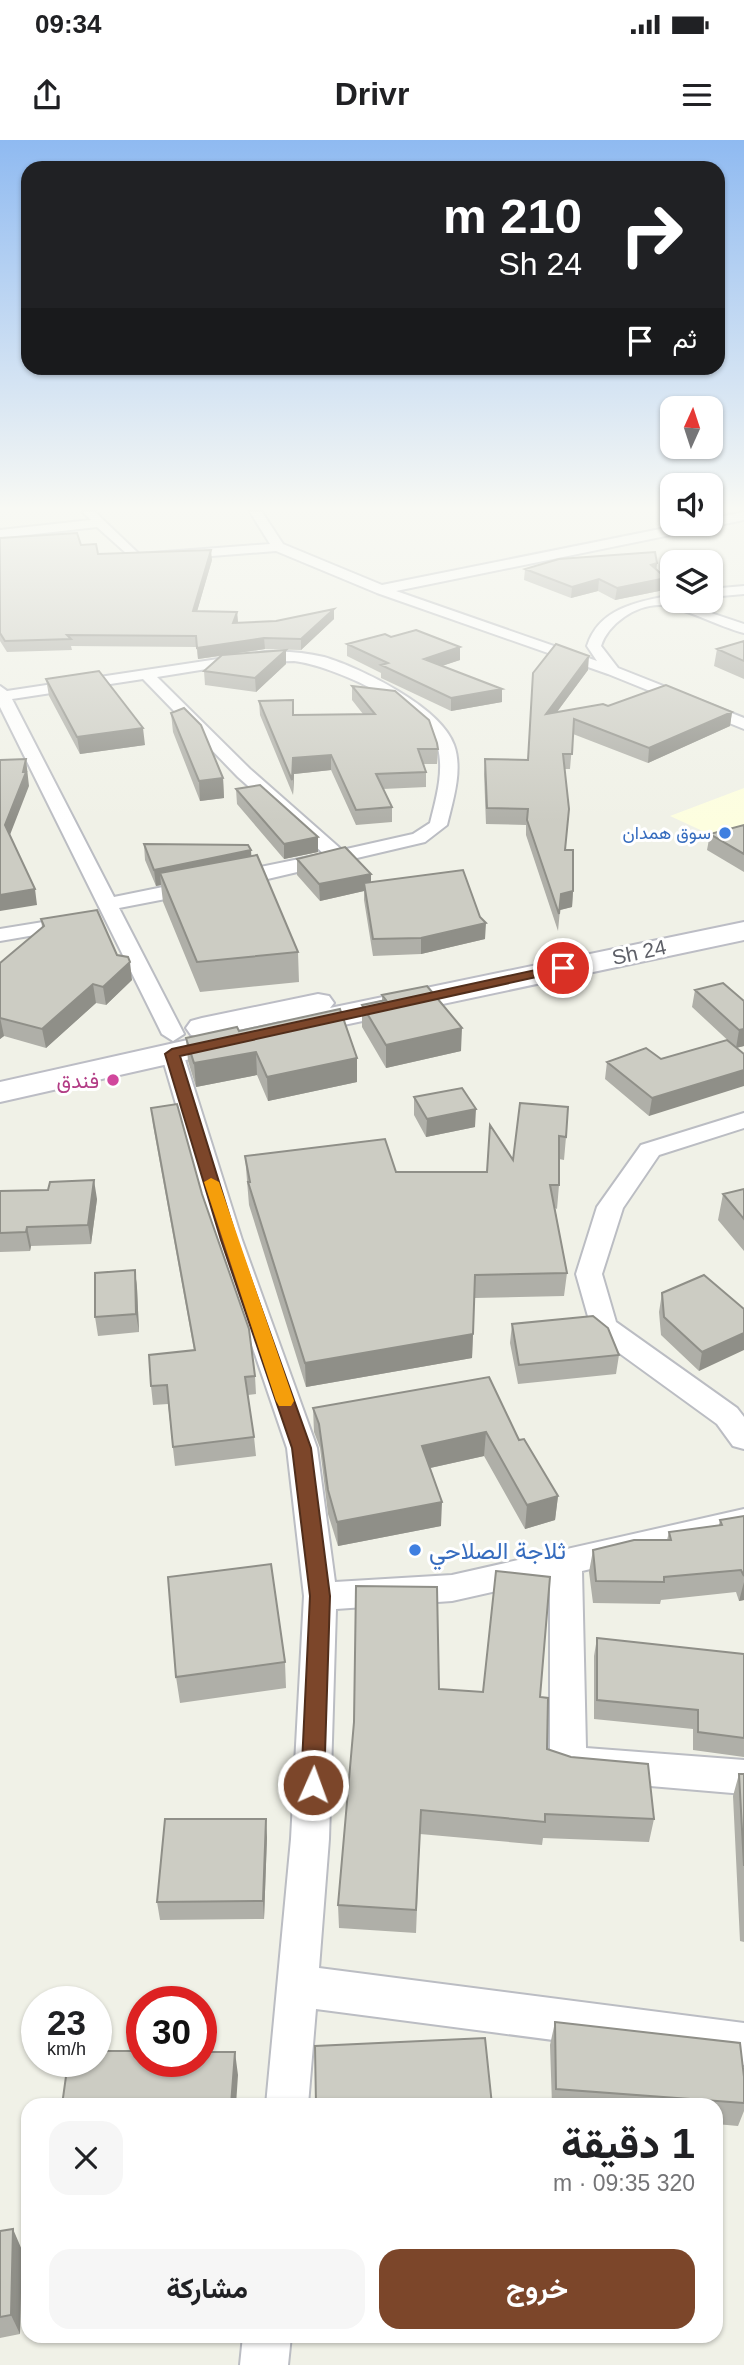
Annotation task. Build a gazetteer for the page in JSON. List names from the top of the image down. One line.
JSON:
{"streets":{"street":["Sh 24"]},"places":["سوق همدان","فندق","ثلاجة الصلاحي"],"north":"top","page":{"status":"09:34","header":"Drivr","turn":["210 m","Sh 24"],"then":"ثم","speed":"23 km/h","limit":"30","heading":["1 دقيقة","320 m · 09:35"],"buttons":["خروج","مشاركة"]}}
